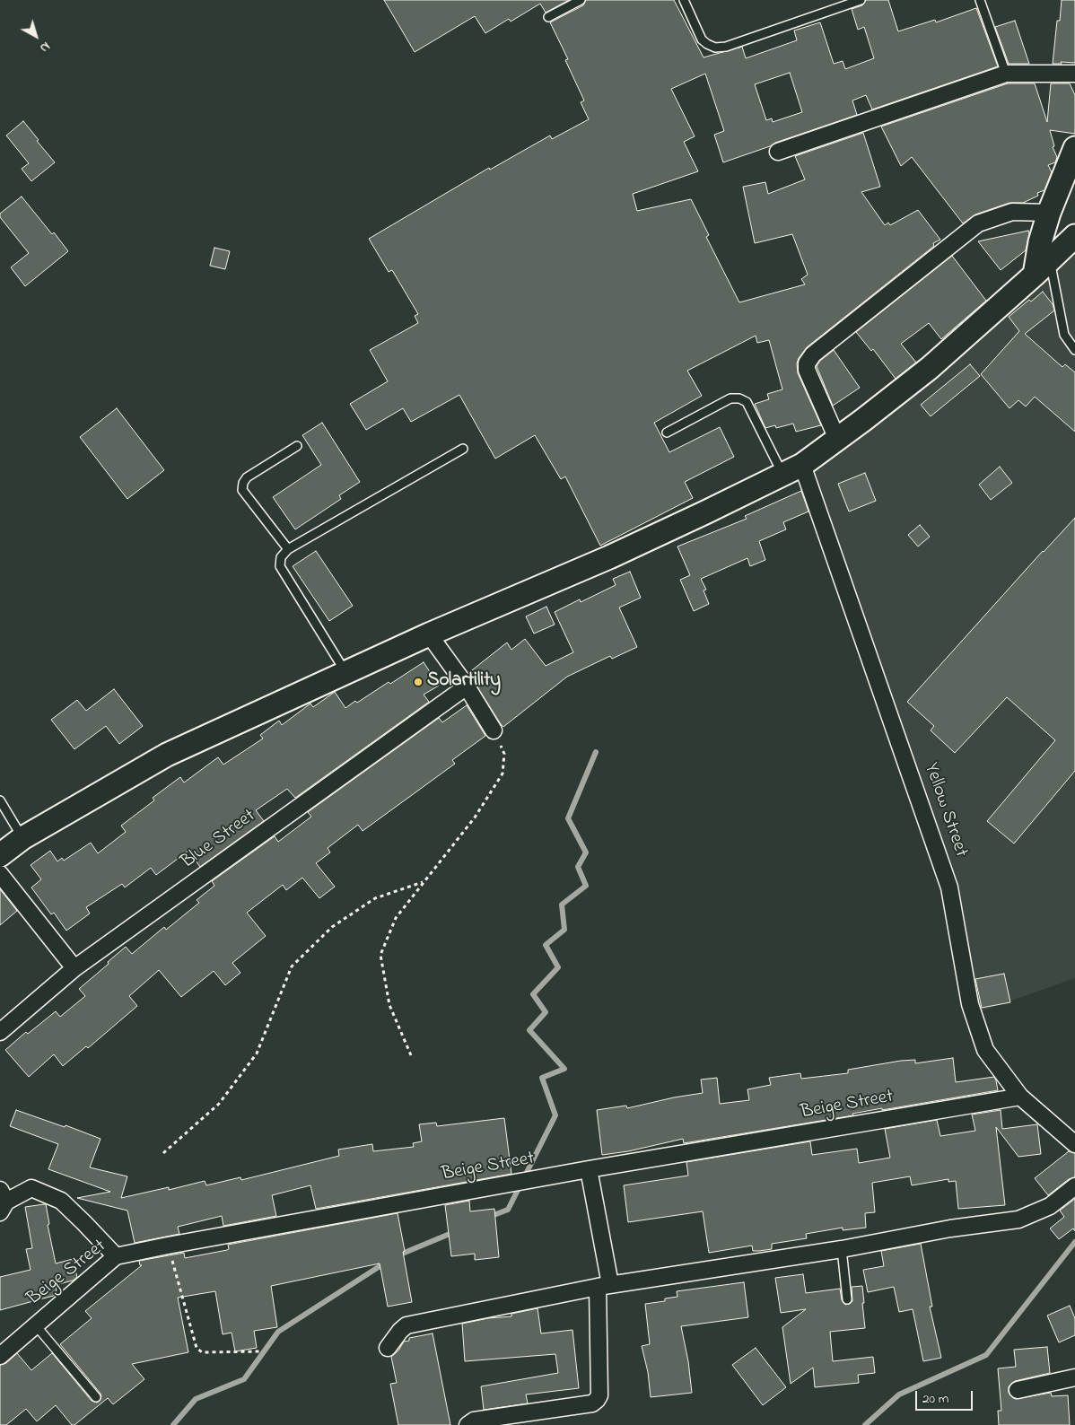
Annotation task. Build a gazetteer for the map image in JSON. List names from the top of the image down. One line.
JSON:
{"streets":{"street":["Yellow Street","Blue Street","Beige Street"]},"crossings":[["Yellow Street","Beige Street"]],"places":["Solartility"],"scale_bar":"20 m","north":"bottom right"}
